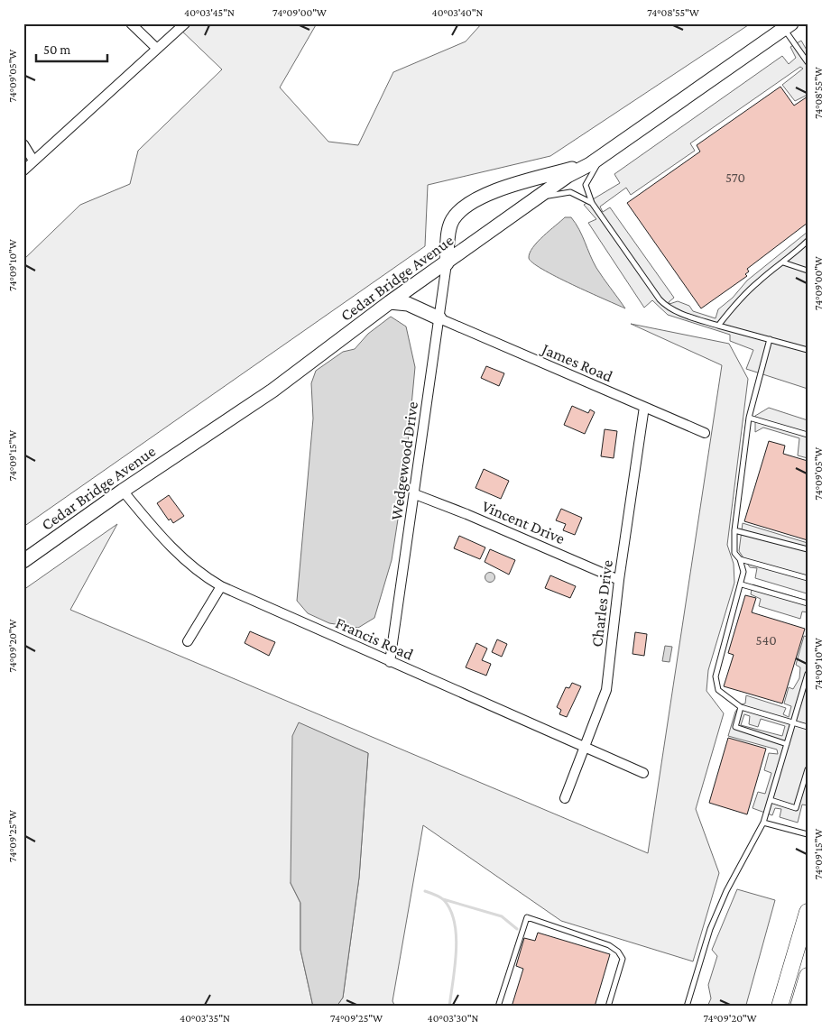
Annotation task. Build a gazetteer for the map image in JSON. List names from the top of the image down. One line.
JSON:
{"streets":{"main road":["Cedar Bridge Avenue"],"street":["James Road","Wedgewood Drive","Vincent Drive","Charles Drive","Francis Road"]},"crossings":[["Cedar Bridge Avenue","Wedgewood Drive"],["Cedar Bridge Avenue","Francis Road"],["James Road","Wedgewood Drive"],["James Road","Charles Drive"],["Wedgewood Drive","Vincent Drive"],["Wedgewood Drive","Francis Road"],["Vincent Drive","Charles Drive"],["Charles Drive","Francis Road"]],"house_numbers":["570","540"],"scale_bar":"50 m","coordinates":["40°03'45\"N","74°09'00\"W","40°03'40\"N","74°08'55\"W","74°09'05\"W","74°09'10\"W","74°09'15\"W","74°09'20\"W","74°09'25\"W","40°03'35\"N","40°03'30\"N"]}
